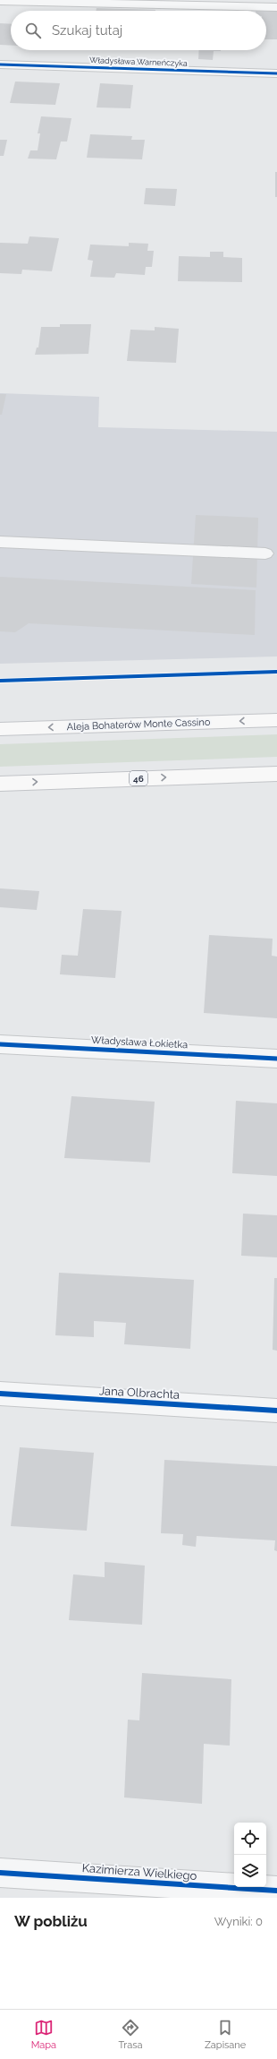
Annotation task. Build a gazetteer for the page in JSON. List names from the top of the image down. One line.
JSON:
{"streets":{"main road":["Aleja Bohaterów Monte Cassino","46"],"street":["Władysława Warneńczyka","Władysława Łokietka","Jana Olbrachta","Kazimierza Wielkiego"]},"page":{"search":"Szukaj tutaj","heading":["W pobliżu","Wyniki: 0"],"nav":["Mapa","Trasa","Zapisane"]}}
